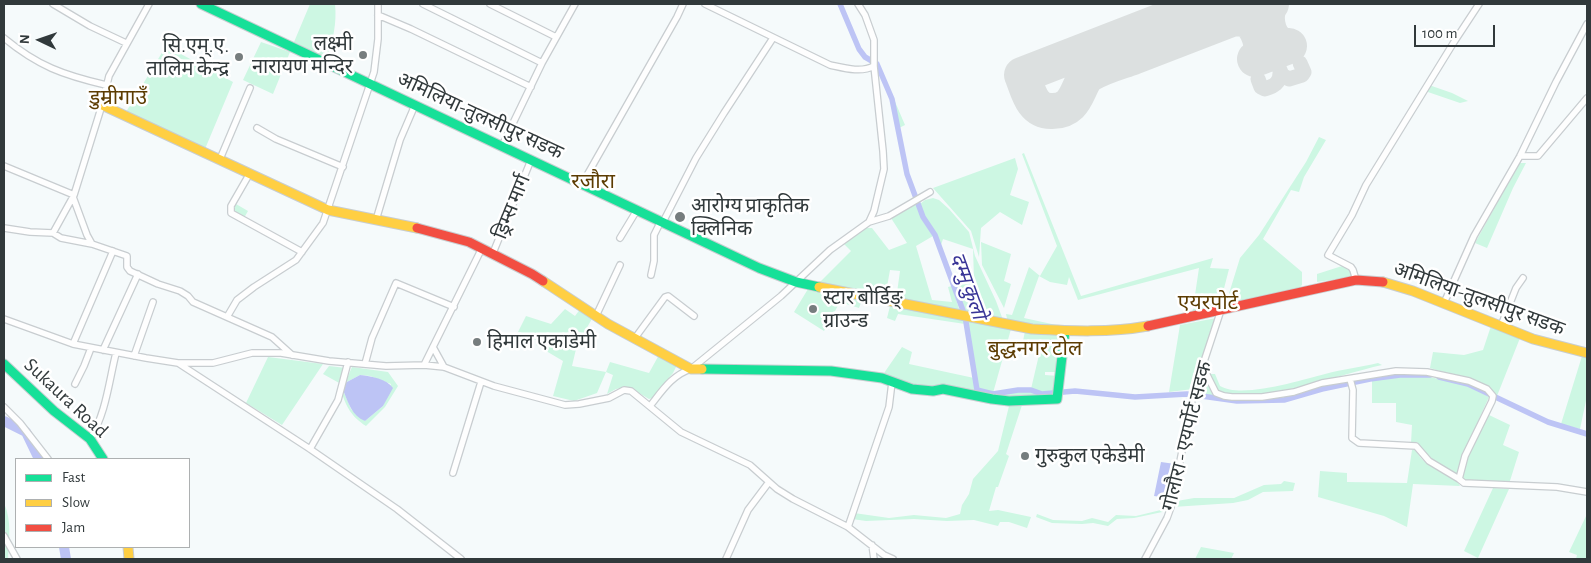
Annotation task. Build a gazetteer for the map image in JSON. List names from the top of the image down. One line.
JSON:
{"streets":{"main road":["अमिलिया-तुलसीपुर सडक","Sukaura Road"],"street":["ड्रिम्स मार्ग","गोलौरा - एयर्पोर्ट सडक"]},"crossings":[["अमिलिया-तुलसीपुर सडक","ड्रिम्स मार्ग"],["अमिलिया-तुलसीपुर सडक","गोलौरा - एयर्पोर्ट सडक"]],"districts":["डुम्रीगाउँ","रजौरा","एयरपोर्ट","बुद्धनगर टोल"],"water":["दम्मु कुलो"],"places":["लक्ष्मी नारायण मन्दिर","सि.एम्.ए. तालिम केन्द्र","आरोग्य प्राकृतिक क्लिनिक","स्टार बोर्डिङ् ग्राउन्ड","हिमाल एकाडेमी","गुरुकुल एकेडेमी"],"legend":["Fast","Slow","Jam"],"scale_bar":"100 m","north":"left"}
